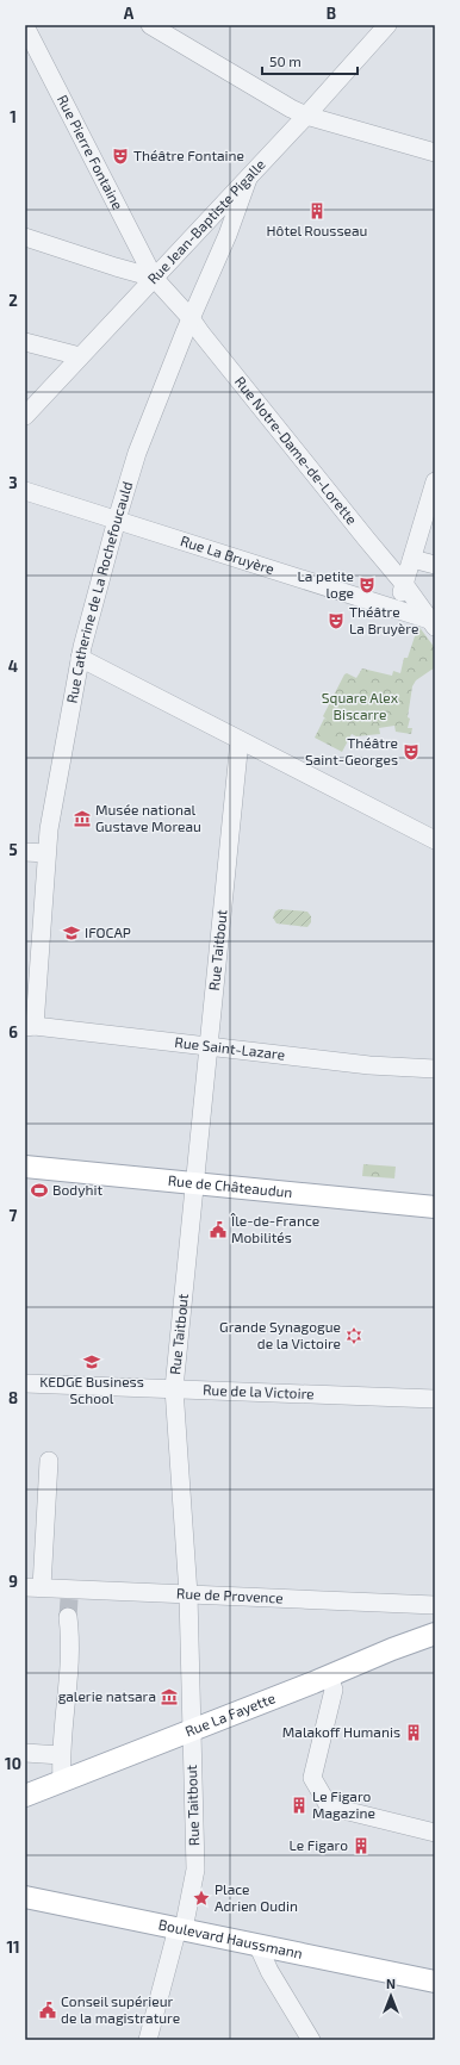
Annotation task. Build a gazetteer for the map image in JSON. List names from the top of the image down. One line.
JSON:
{"streets":{"main road":["Rue de Châteaudun","Rue La Fayette","Boulevard Haussmann"],"street":["Rue Pierre Fontaine","Rue Jean-Baptiste Pigalle","Rue Notre-Dame-de-Lorette","Rue La Bruyère","Rue Catherine de La Rochefoucauld","Rue Taitbout","Rue Saint-Lazare","Rue de la Victoire","Rue de Provence"]},"crossings":[["Rue Pierre Fontaine","Rue Jean-Baptiste Pigalle"],["Rue Pierre Fontaine","Rue Notre-Dame-de-Lorette"],["Rue Jean-Baptiste Pigalle","Rue Notre-Dame-de-Lorette"],["Rue Jean-Baptiste Pigalle","Rue Catherine de La Rochefoucauld"],["Rue Notre-Dame-de-Lorette","Rue La Bruyère"],["Rue Notre-Dame-de-Lorette","Rue Catherine de La Rochefoucauld"],["Rue La Bruyère","Rue Catherine de La Rochefoucauld"],["Rue Catherine de La Rochefoucauld","Rue Saint-Lazare"],["Rue Taitbout","Rue Saint-Lazare"],["Rue Taitbout","Rue de Châteaudun"],["Rue Taitbout","Rue de la Victoire"],["Rue Taitbout","Rue de Provence"],["Rue Taitbout","Rue La Fayette"],["Rue Taitbout","Boulevard Haussmann"]],"parks":["Square Alex Biscarre"],"places":{"theatre":["Théâtre Fontaine","La petite loge","Théâtre La Bruyère","Théâtre Saint-Georges"],"building":["Hôtel Rousseau","Malakoff Humanis","Le Figaro Magazine","Le Figaro"],"museum":["Musée national Gustave Moreau","galerie natsara"],"school or university":["IFOCAP","KEDGE Business School"],"sports":["Bodyhit"],"public building":["Île-de-France Mobilités","Conseil supérieur de la magistrature"],"synagogue":["Grande Synagogue de la Victoire"],"place":["Place Adrien Oudin"]},"scale_bar":"50 m","north":"top","grid":{"columns":["A","B"],"rows":["1","2","3","4","5","6","7","8","9","10","11"]}}
